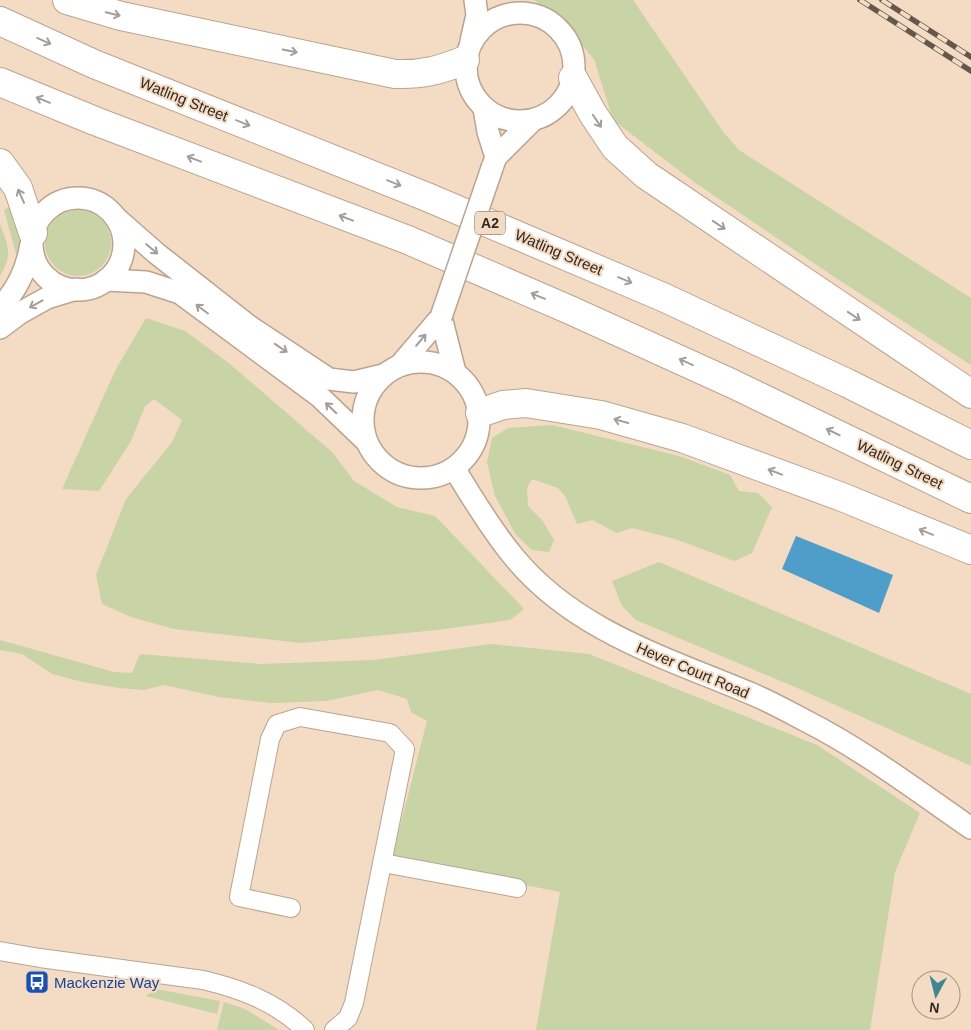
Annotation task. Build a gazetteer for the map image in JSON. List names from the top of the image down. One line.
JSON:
{"streets":{"highway":["Watling Street","A2"],"street":["Hever Court Road"]},"places":{"bus stop":["Mackenzie Way"]},"north":"bottom"}
